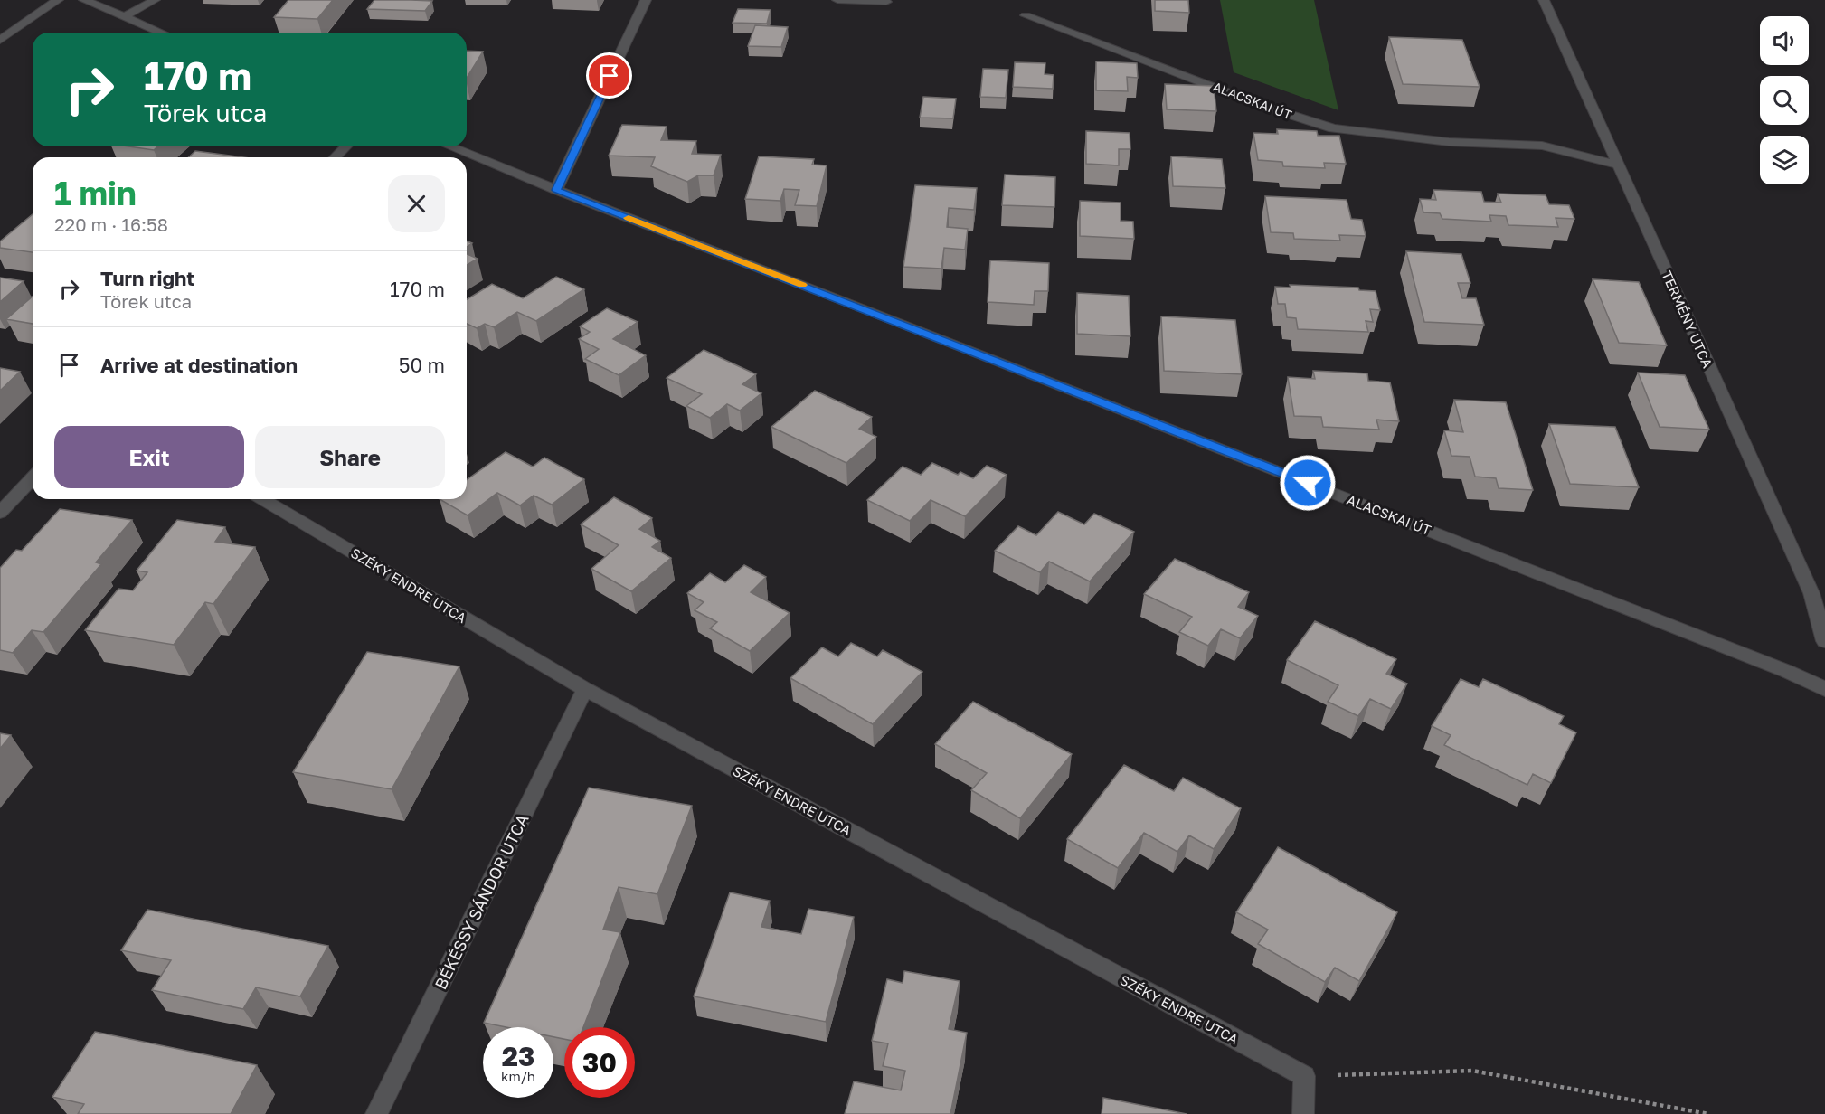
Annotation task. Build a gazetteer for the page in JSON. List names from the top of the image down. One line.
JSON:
{"streets":{"street":["ALACSKAI ÚT","TERMÉNY UTCA","SZÉKY ENDRE UTCA","BÉKÉSSY SÁNDOR UTCA"]},"crossings":[["ALACSKAI ÚT","TERMÉNY UTCA"],["SZÉKY ENDRE UTCA","BÉKÉSSY SÁNDOR UTCA"]],"page":{"turn":["170 m","Törek utca"],"heading":["1 min","220 m · 16:58"],"list":[{"name":"Turn right","note":"Törek utca","value":"170 m"},{"name":"Arrive at destination","value":"50 m"}],"buttons":["Exit","Share"],"speed":"23 km/h","limit":"30"}}
